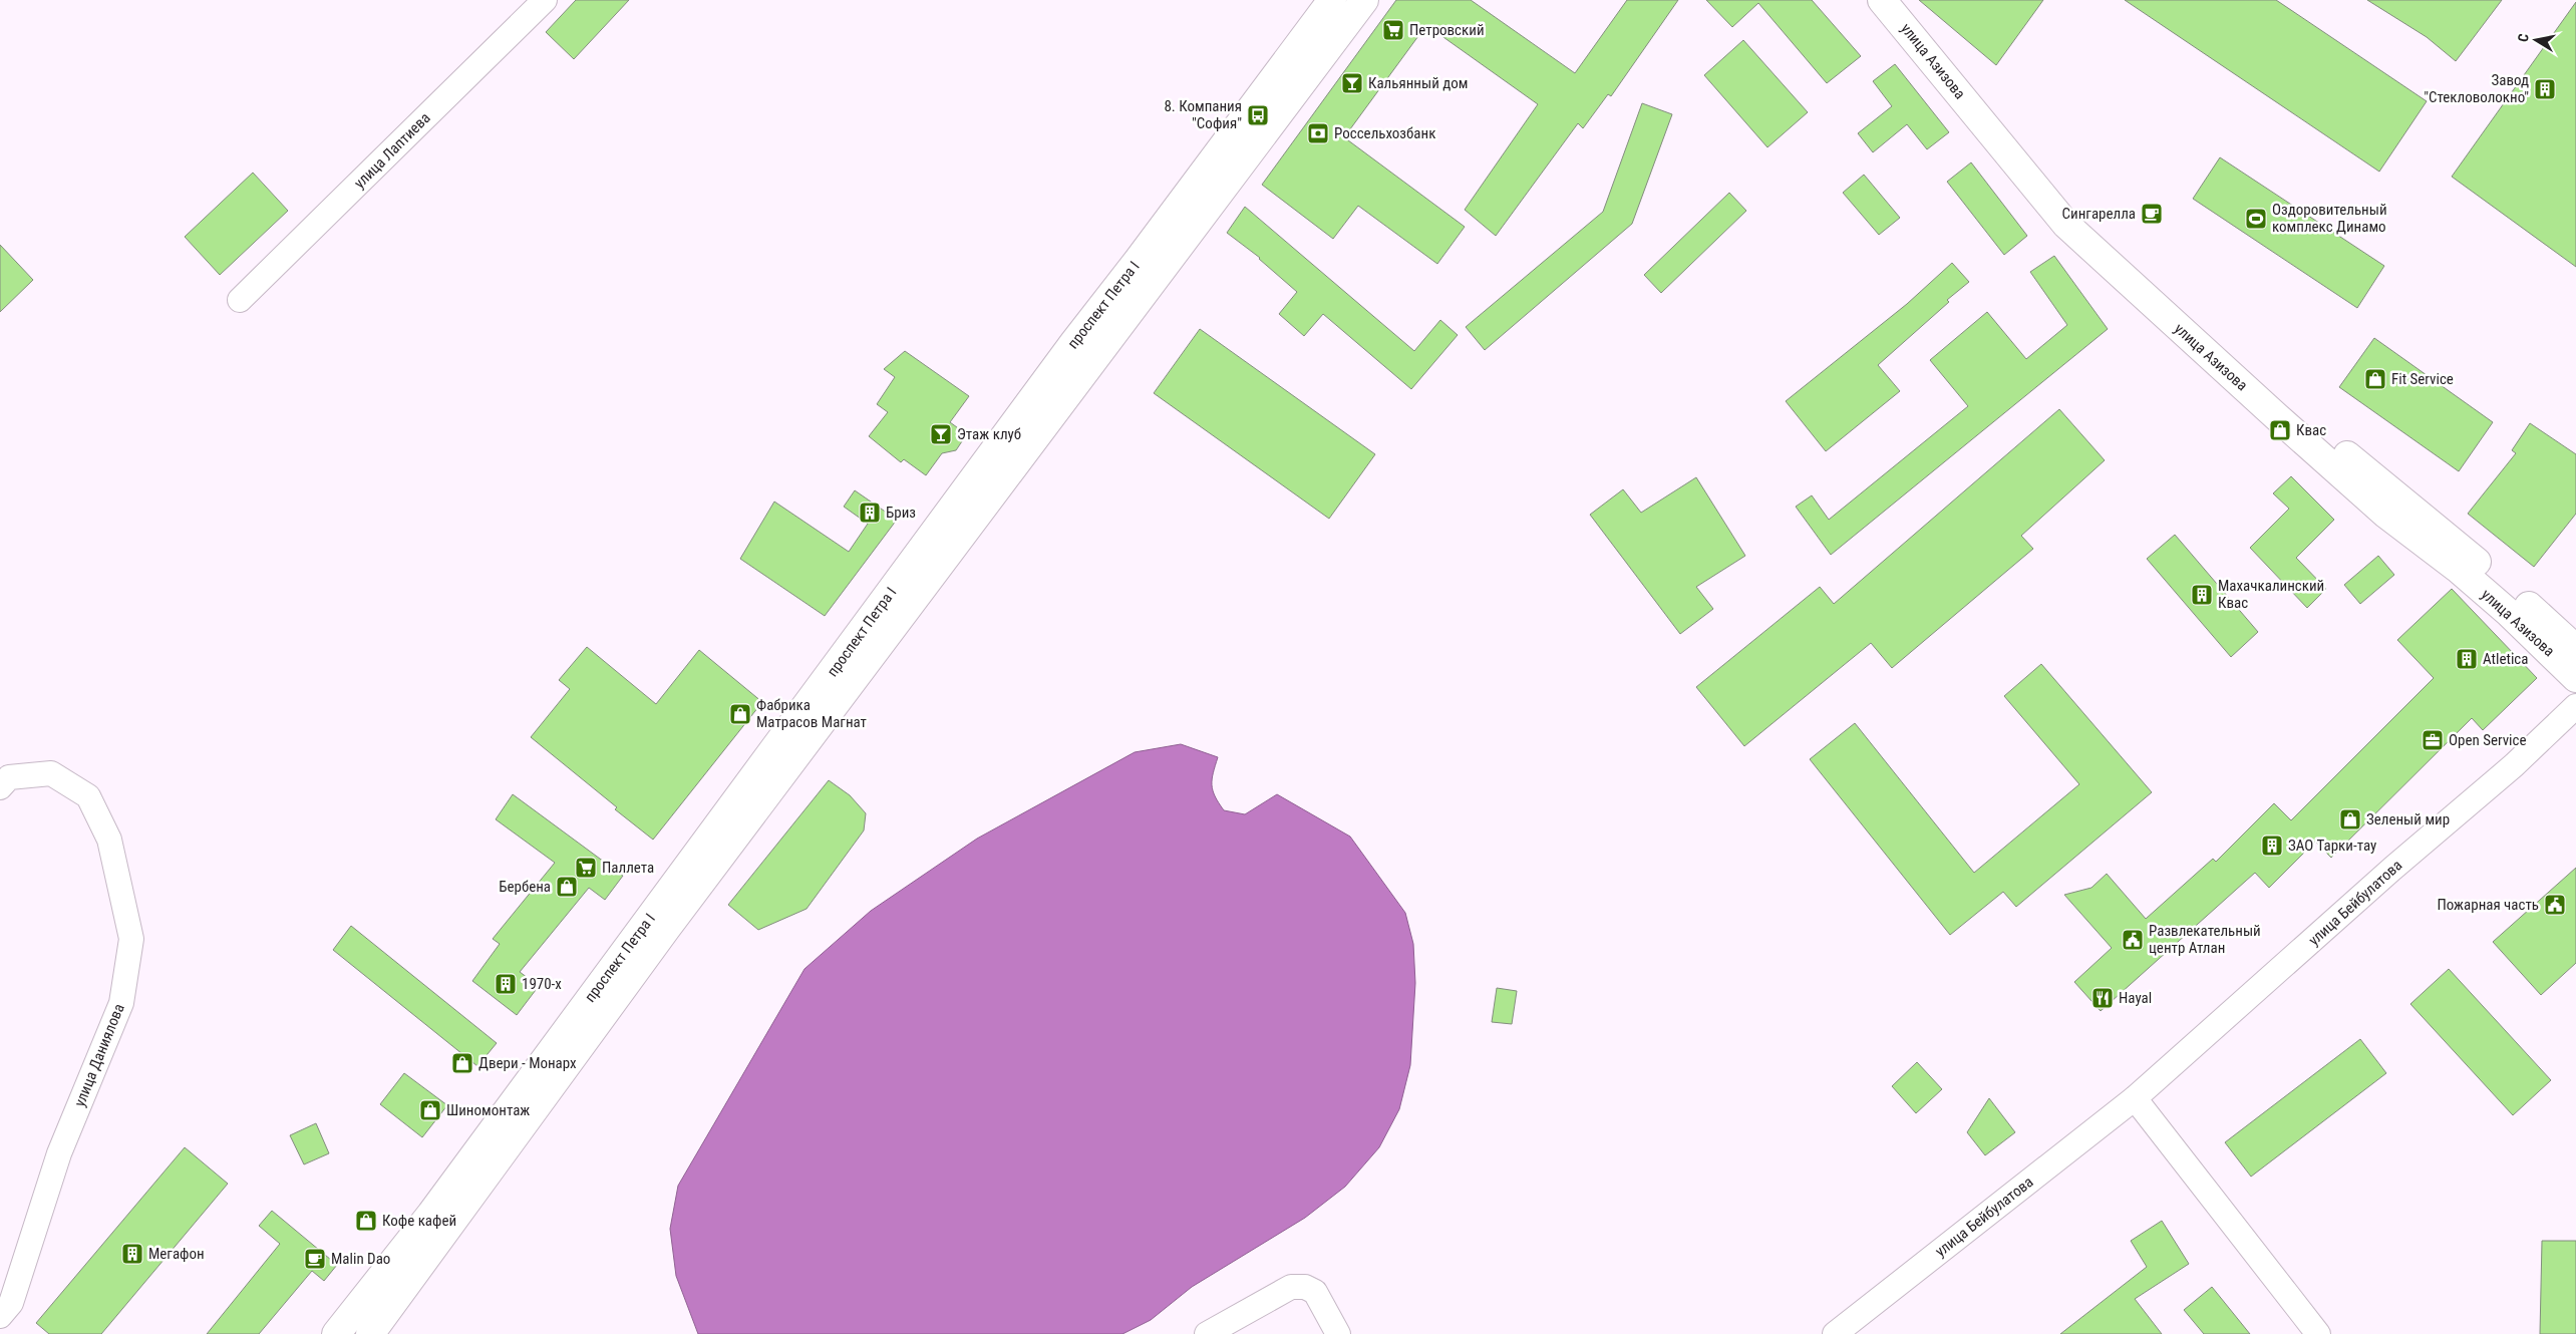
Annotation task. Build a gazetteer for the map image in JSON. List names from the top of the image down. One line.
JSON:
{"streets":{"main road":["улица Азизова","проспект Петра I"],"street":["улица Лаптиева","улица Бейбулатова","улица Даниялова"]},"places":{"supermarket":["Петровский","Паллета"],"bar":["Кальянный дом","Этаж клуб"],"building":["Завод \"Стекловолокно\"","Бриз","Махачкалинский Квас","Atletica","ЗАО Тарки-тау","1970-х","Мегафон"],"bus stop":["8. Компания \"София\""],"bank":["Россельхозбанк"],"cafe":["Сингарелла","Malin Dao"],"sports":["Оздоровительный комплекс Динамо"],"shop":["Fit Service","Квас","Фабрика Матрасов Магнат","Зеленый мир","Бербена","Двери - Монарх","Шиномонтаж","Кофе кафей"],"office":["Open Service"],"public building":["Пожарная часть","Развлекательный центр Атлан"],"restaurant":["Hayal"]},"north":"left"}
